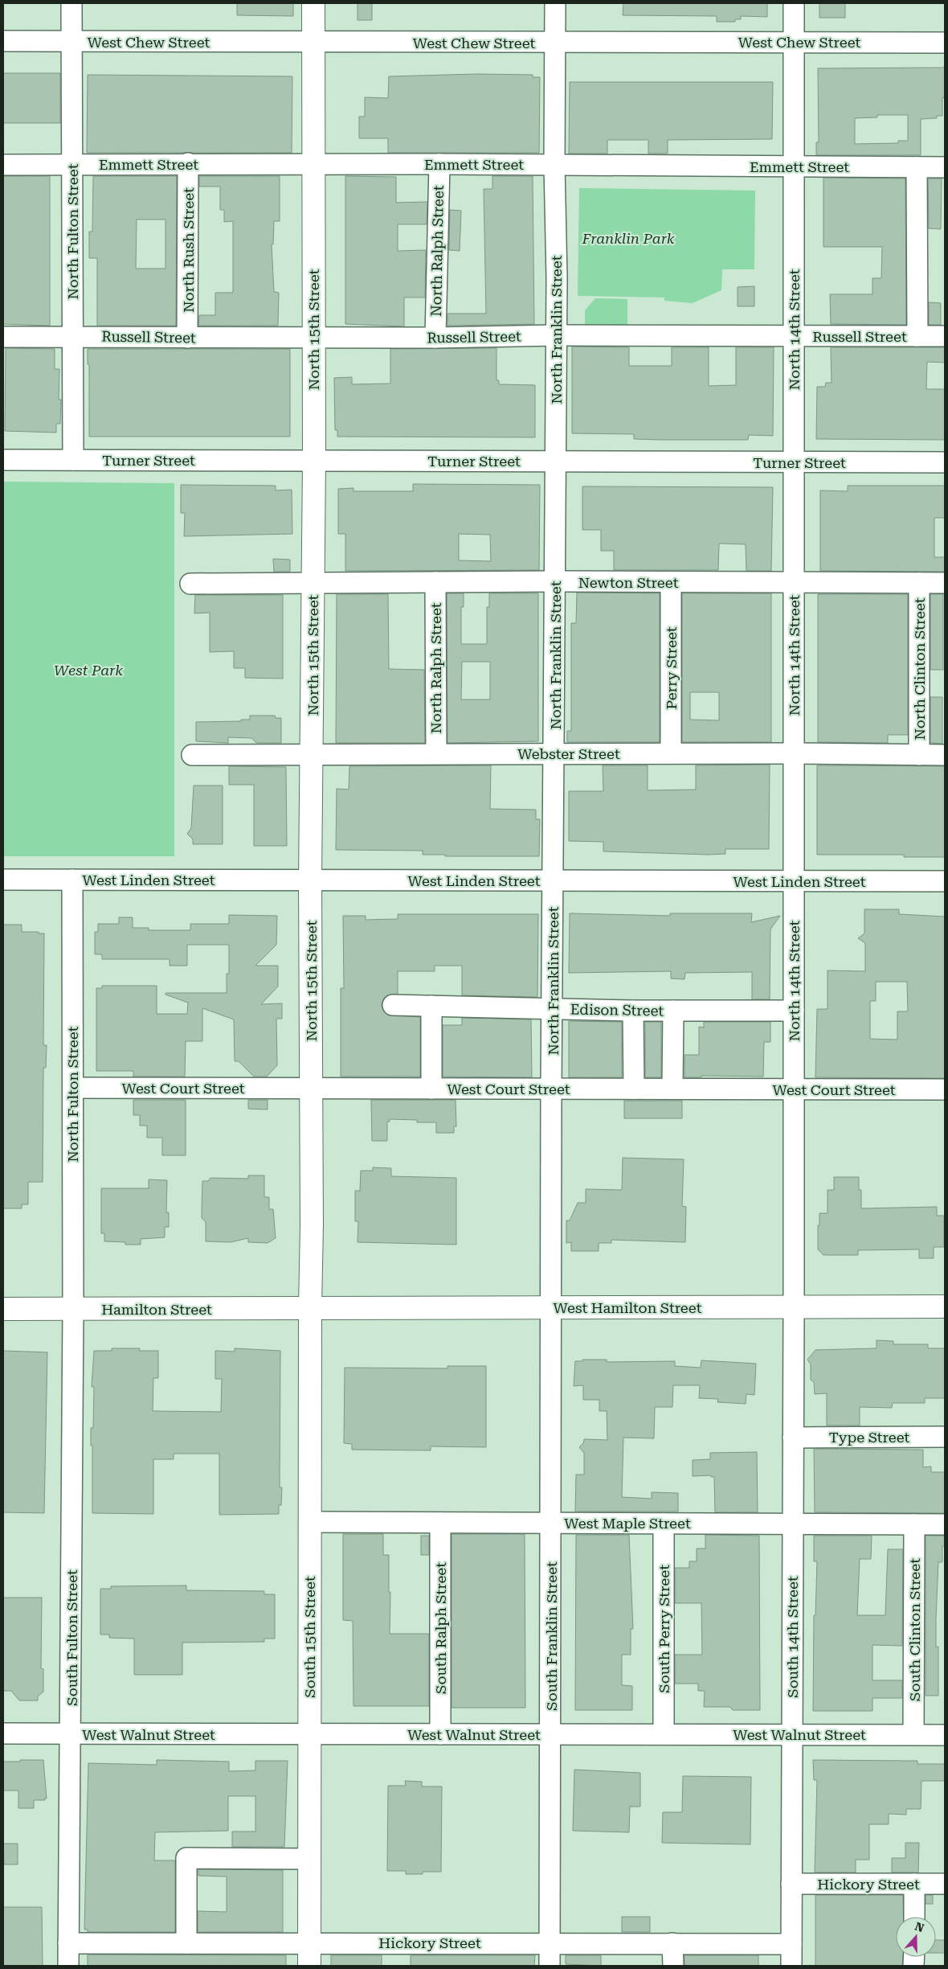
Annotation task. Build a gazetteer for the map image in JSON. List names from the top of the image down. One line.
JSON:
{"streets":{"main road":["North 15th Street","West Hamilton Street","Hamilton Street","South 15th Street"],"street":["West Chew Street","Emmett Street","North Fulton Street","North Rush Street","North Ralph Street","North Franklin Street","North 14th Street","Russell Street","Turner Street","Newton Street","Perry Street","North Clinton Street","Webster Street","West Linden Street","Edison Street","West Court Street","Type Street","West Maple Street","South Ralph Street","South Perry Street","South Clinton Street","South Franklin Street","South 14th Street","South Fulton Street","West Walnut Street","Hickory Street"]},"crossings":[["West Chew Street","North Fulton Street"],["West Chew Street","North 15th Street"],["West Chew Street","North Franklin Street"],["West Chew Street","North 14th Street"],["Emmett Street","North Fulton Street"],["Emmett Street","North Rush Street"],["Emmett Street","North Ralph Street"],["Emmett Street","North 15th Street"],["Emmett Street","North Franklin Street"],["Emmett Street","North 14th Street"],["North Fulton Street","Russell Street"],["North Fulton Street","Turner Street"],["North Fulton Street","West Linden Street"],["North Fulton Street","West Court Street"],["North Fulton Street","Hamilton Street"],["North Fulton Street","South Fulton Street"],["North Rush Street","Russell Street"],["North Ralph Street","Russell Street"],["North Ralph Street","Newton Street"],["North Ralph Street","Webster Street"],["North 15th Street","Russell Street"],["North 15th Street","Turner Street"],["North 15th Street","Newton Street"],["North 15th Street","Webster Street"],["North 15th Street","West Linden Street"],["North 15th Street","West Court Street"],["North 15th Street","West Hamilton Street"],["North 15th Street","Hamilton Street"],["North 15th Street","South 15th Street"],["North Franklin Street","Russell Street"],["North Franklin Street","Turner Street"],["North Franklin Street","Newton Street"],["North Franklin Street","Webster Street"],["North Franklin Street","West Linden Street"],["North Franklin Street","Edison Street"],["North Franklin Street","West Court Street"],["North Franklin Street","West Hamilton Street"],["North Franklin Street","South Franklin Street"],["North 14th Street","Russell Street"],["North 14th Street","Turner Street"],["North 14th Street","Newton Street"],["North 14th Street","Webster Street"],["North 14th Street","West Linden Street"],["North 14th Street","Edison Street"],["North 14th Street","West Court Street"],["North 14th Street","West Hamilton Street"],["North 14th Street","South 14th Street"],["Newton Street","Perry Street"],["Newton Street","North Clinton Street"],["Perry Street","Webster Street"],["North Clinton Street","Webster Street"],["West Hamilton Street","Hamilton Street"],["West Hamilton Street","South Franklin Street"],["West Hamilton Street","South 15th Street"],["West Hamilton Street","South 14th Street"],["Hamilton Street","South 15th Street"],["Hamilton Street","South Fulton Street"],["Type Street","South 14th Street"],["West Maple Street","South Ralph Street"],["West Maple Street","South Perry Street"],["West Maple Street","South Clinton Street"],["West Maple Street","South Franklin Street"],["West Maple Street","South 15th Street"],["West Maple Street","South 14th Street"],["South Ralph Street","West Walnut Street"],["South Perry Street","West Walnut Street"],["South Clinton Street","West Walnut Street"],["South Franklin Street","West Walnut Street"],["South Franklin Street","Hickory Street"],["South 15th Street","West Walnut Street"],["South 15th Street","Hickory Street"],["South 14th Street","West Walnut Street"],["South 14th Street","Hickory Street"],["South Fulton Street","West Walnut Street"],["South Fulton Street","Hickory Street"]],"parks":["Franklin Park","West Park"],"north":"top"}
